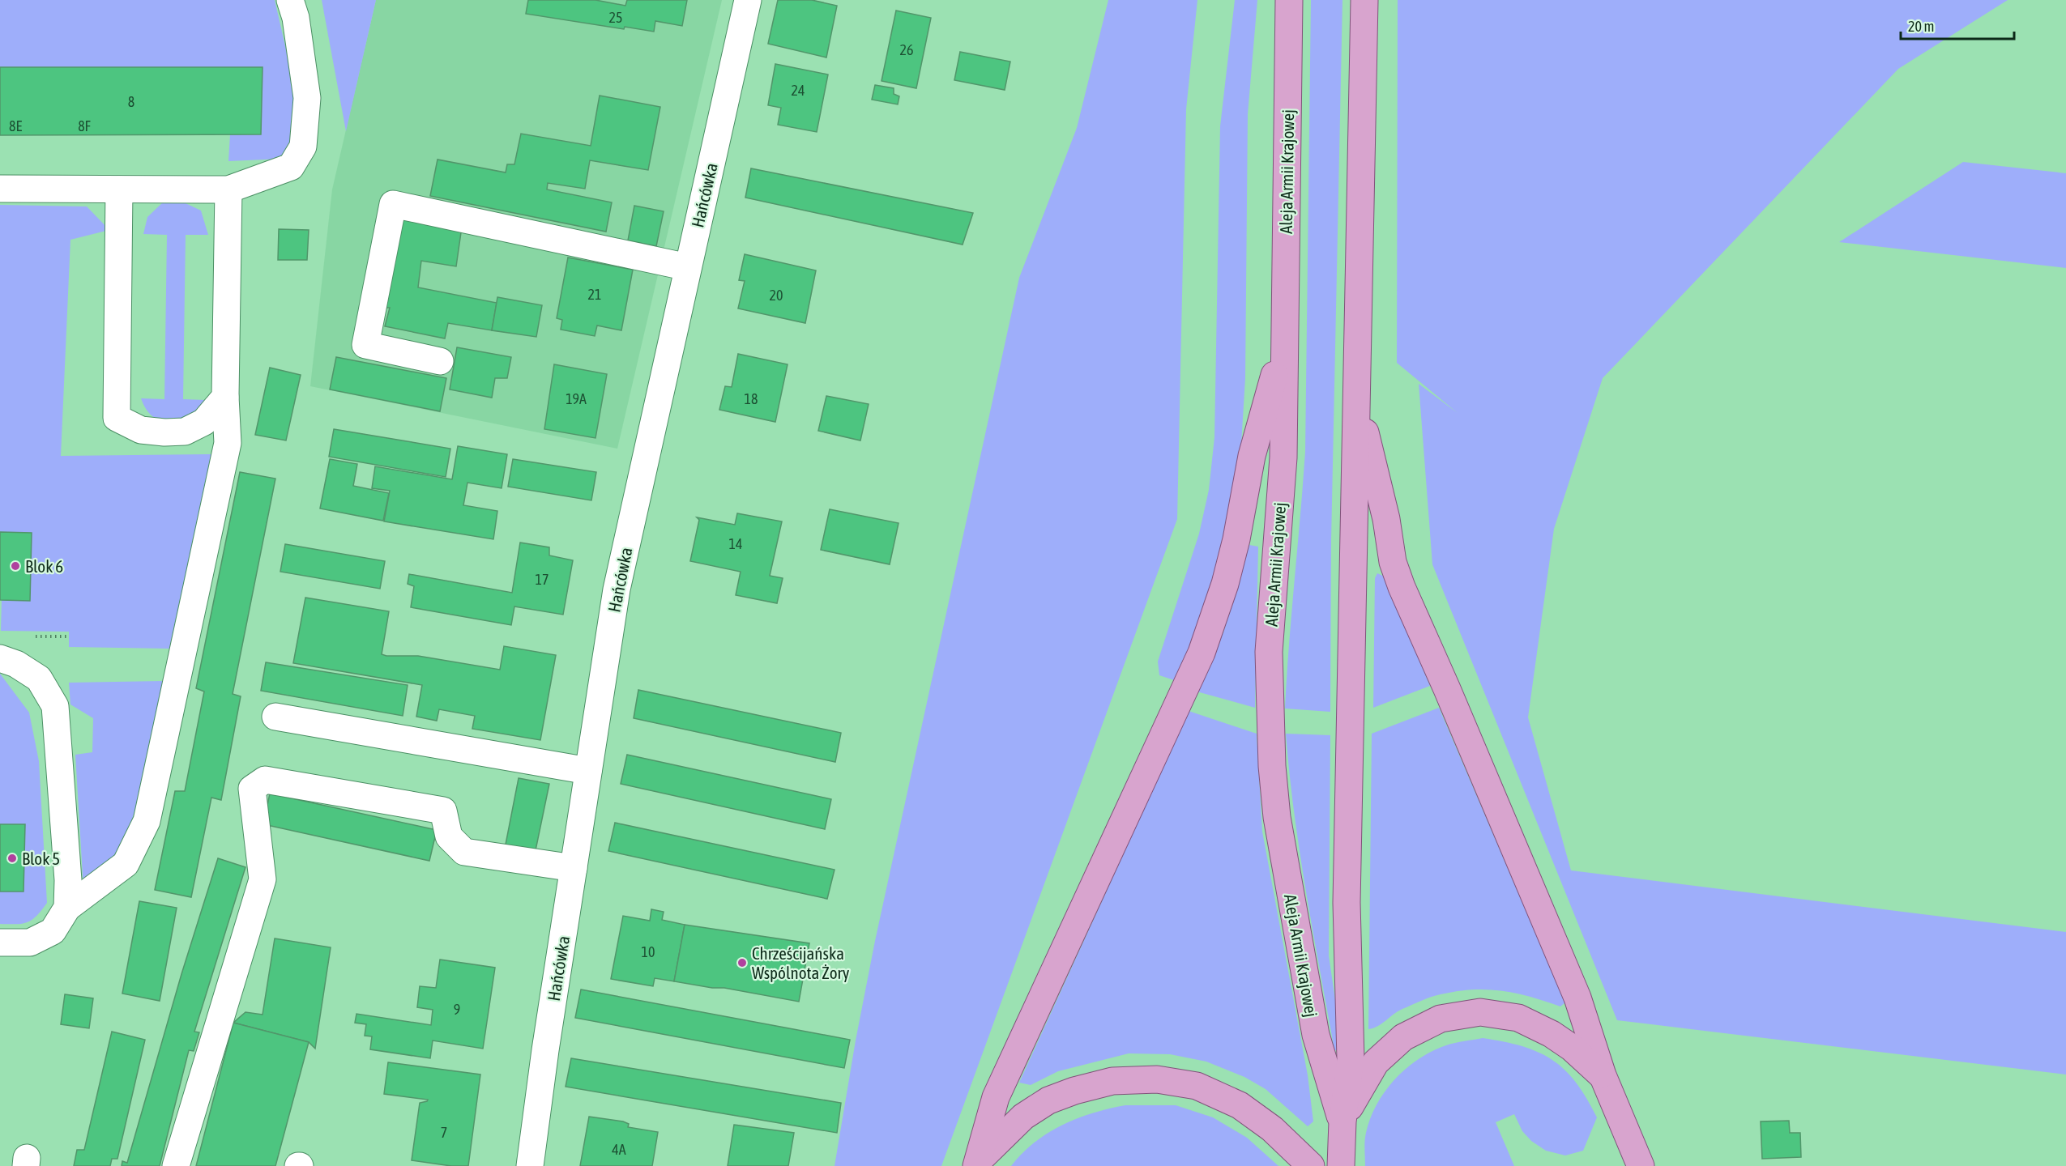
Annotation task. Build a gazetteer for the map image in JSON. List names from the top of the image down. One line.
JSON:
{"streets":{"main road":["Aleja Armii Krajowej"],"street":["Hańcówka"]},"places":["Blok 6","Blok 5","Chrześcijańska Wspólnota Żory"],"house_numbers":["25","26","24","8","8E","8F","21","20","19A","18","14","17","10","9","7","4A"],"scale_bar":"20 m"}
